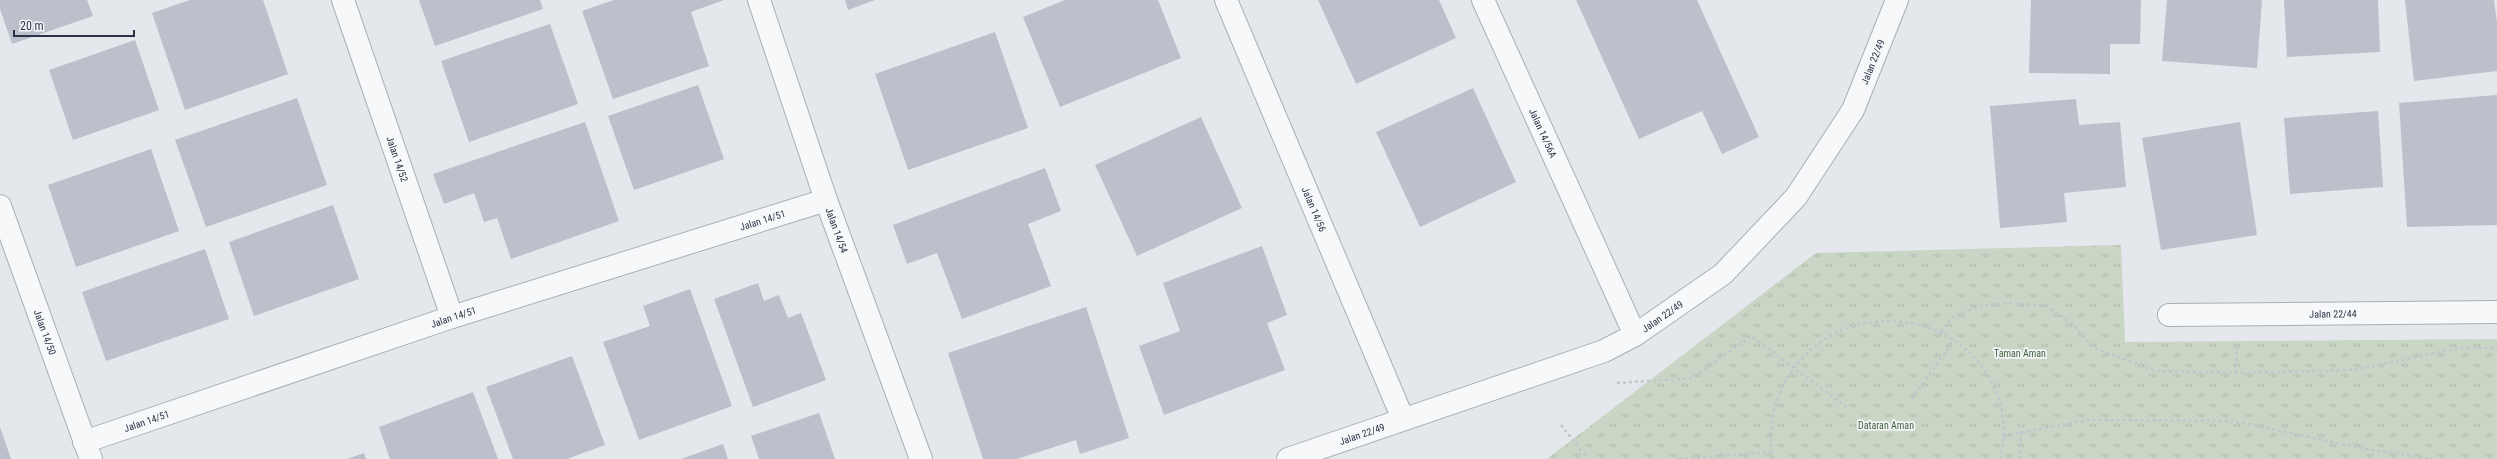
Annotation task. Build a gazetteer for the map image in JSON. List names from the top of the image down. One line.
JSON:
{"streets":{"street":["Jalan 22/49","Jalan 14/56A","Jalan 14/52","Jalan 14/56","Jalan 14/51","Jalan 14/54","Jalan 22/44","Jalan 14/50"]},"crossings":[["Jalan 22/49","Jalan 14/56A"],["Jalan 22/49","Jalan 14/56"],["Jalan 14/52","Jalan 14/51"],["Jalan 14/51","Jalan 14/54"],["Jalan 14/51","Jalan 14/50"]],"parks":["Taman Aman","Dataran Aman"],"scale_bar":"20 m"}
